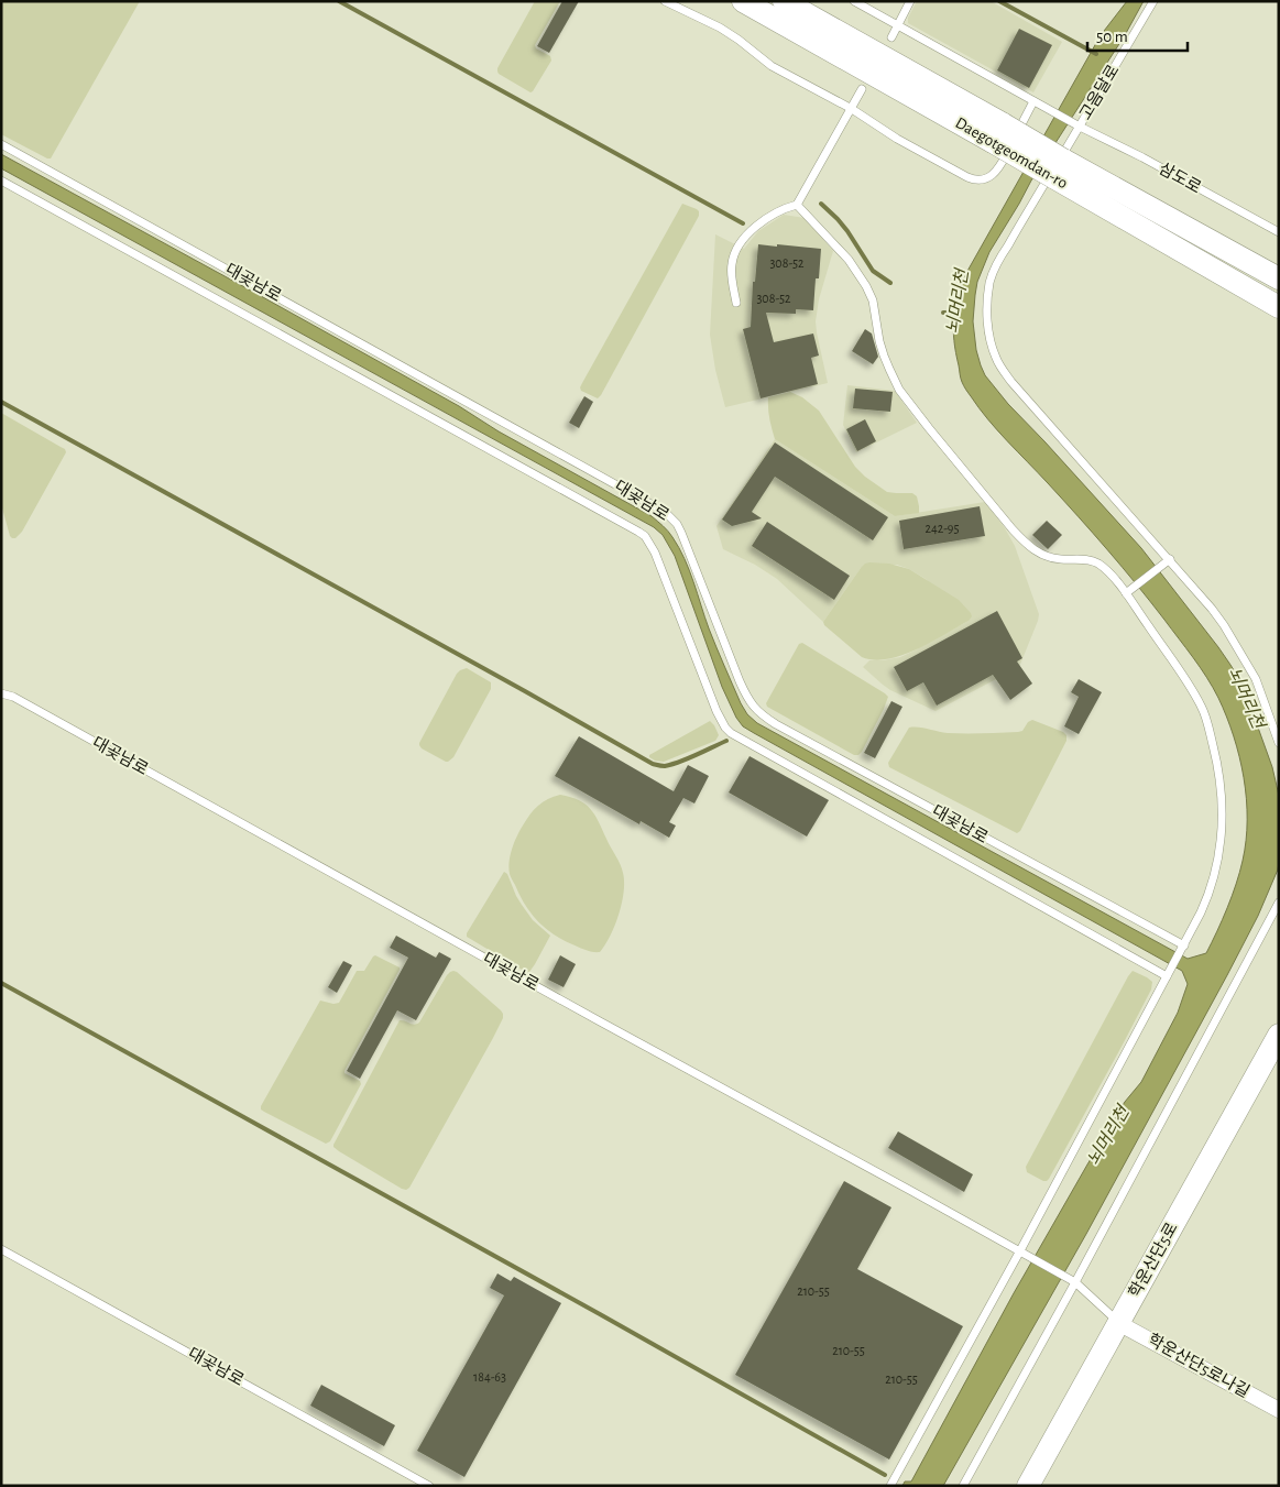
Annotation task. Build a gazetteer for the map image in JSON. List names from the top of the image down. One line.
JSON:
{"streets":{"main road":["Daegotgeomdan-ro","학운산단5로"],"street":["학운산단5로나길"],"lane":["고음달로","삼도로","대곶남로"]},"crossings":[["고음달로","Daegotgeomdan-ro"],["고음달로","삼도로"],["대곶남로","학운산단5로"],["대곶남로","학운산단5로나길"],["학운산단5로","학운산단5로나길"]],"water":["뇌머리천"],"house_numbers":["308-52","308-52","242-95","210-55","210-55","184-63","210-55"],"scale_bar":"50 m"}
